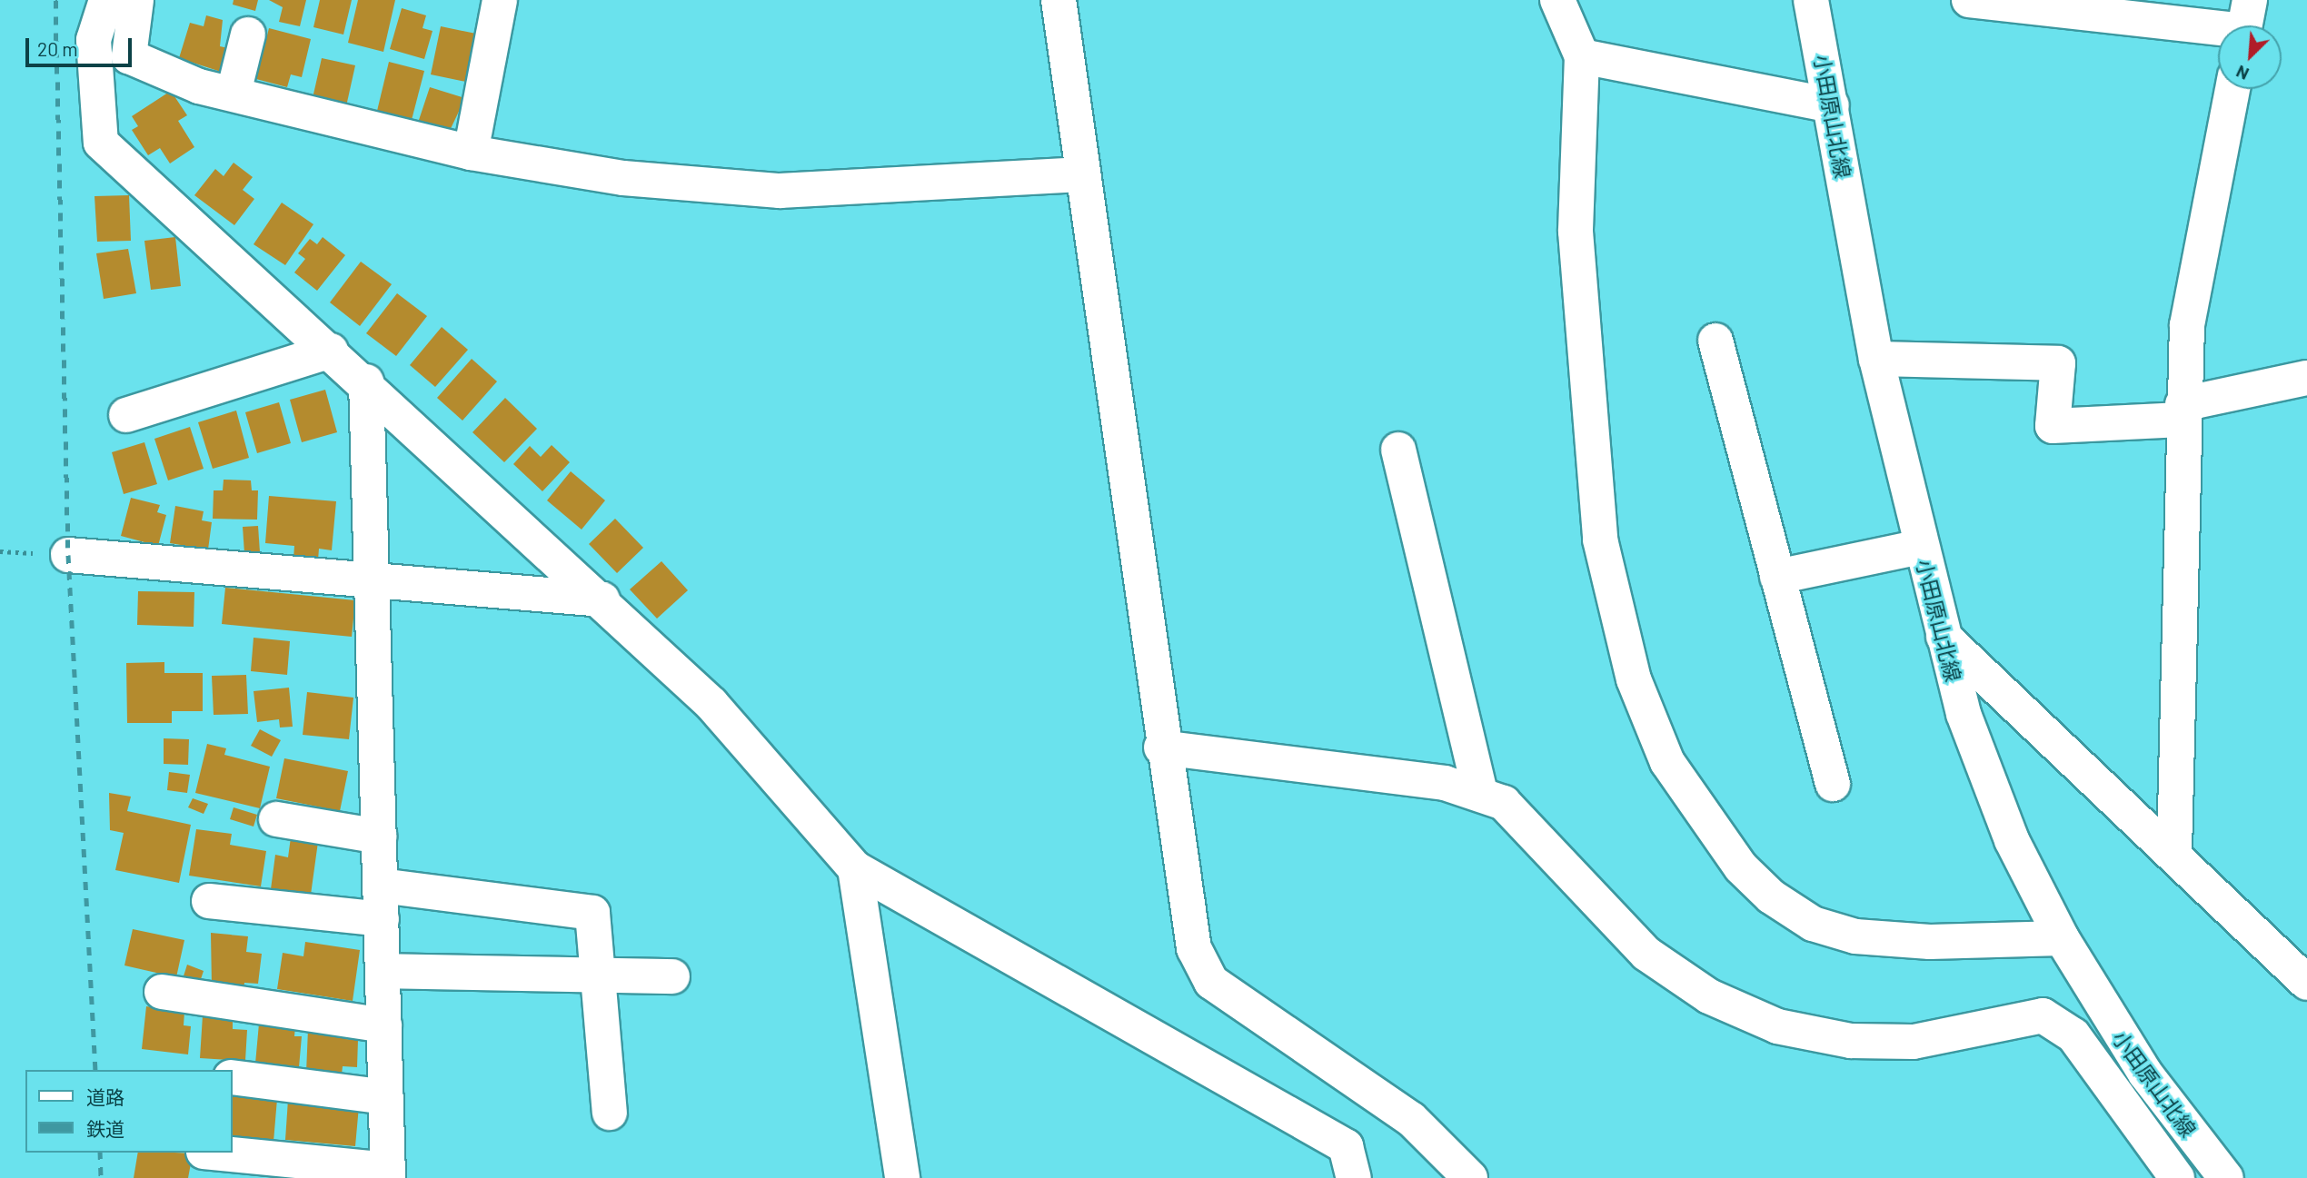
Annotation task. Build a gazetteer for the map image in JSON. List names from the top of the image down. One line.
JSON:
{"streets":{"street":["小田原山北線"]},"legend":["道路","鉄道"],"scale_bar":"20 m","north":"bottom left"}
